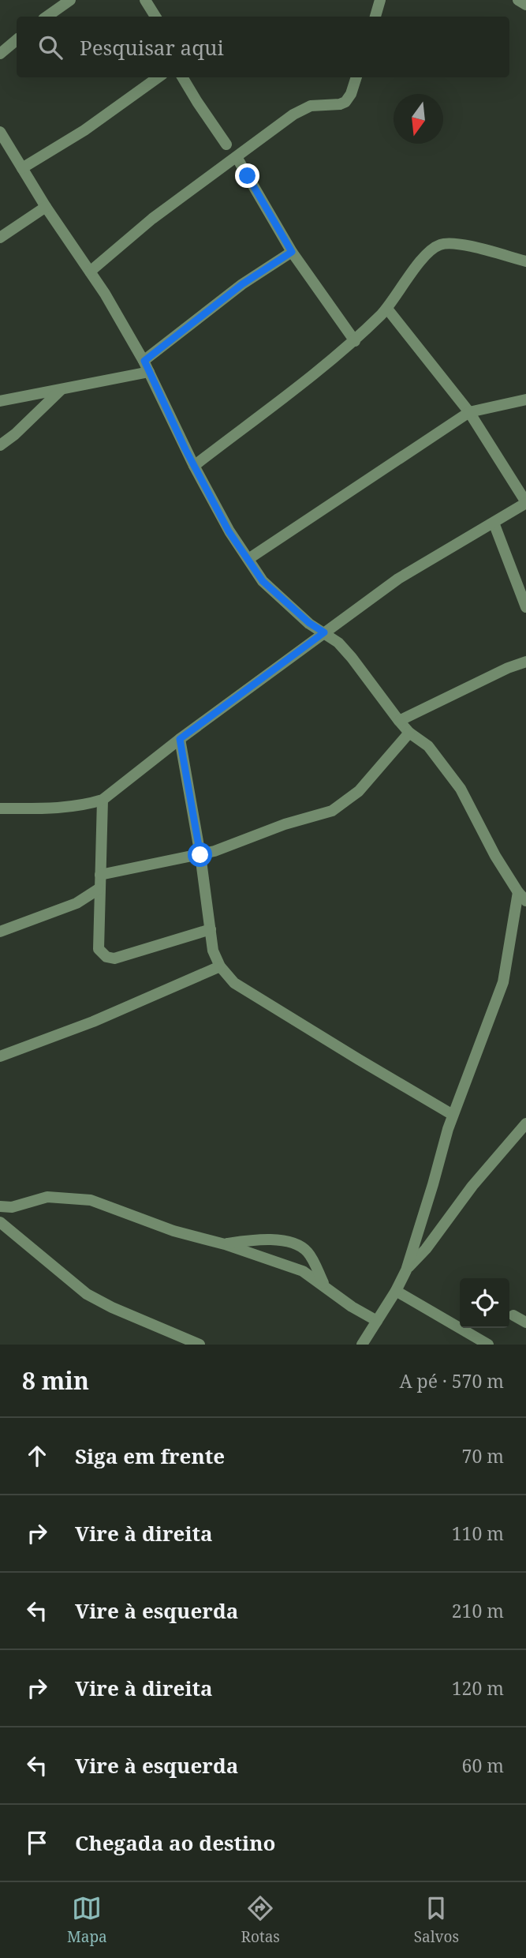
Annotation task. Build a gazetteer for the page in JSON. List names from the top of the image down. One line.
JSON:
{"north":"bottom","page":{"search":"Pesquisar aqui","heading":["8 min","A pé · 570 m"],"list":[["Siga em frente","70 m"],["Vire à direita","110 m"],["Vire à esquerda","210 m"],["Vire à direita","120 m"],["Vire à esquerda","60 m"],"Chegada ao destino"],"nav":["Mapa","Rotas","Salvos"]}}
